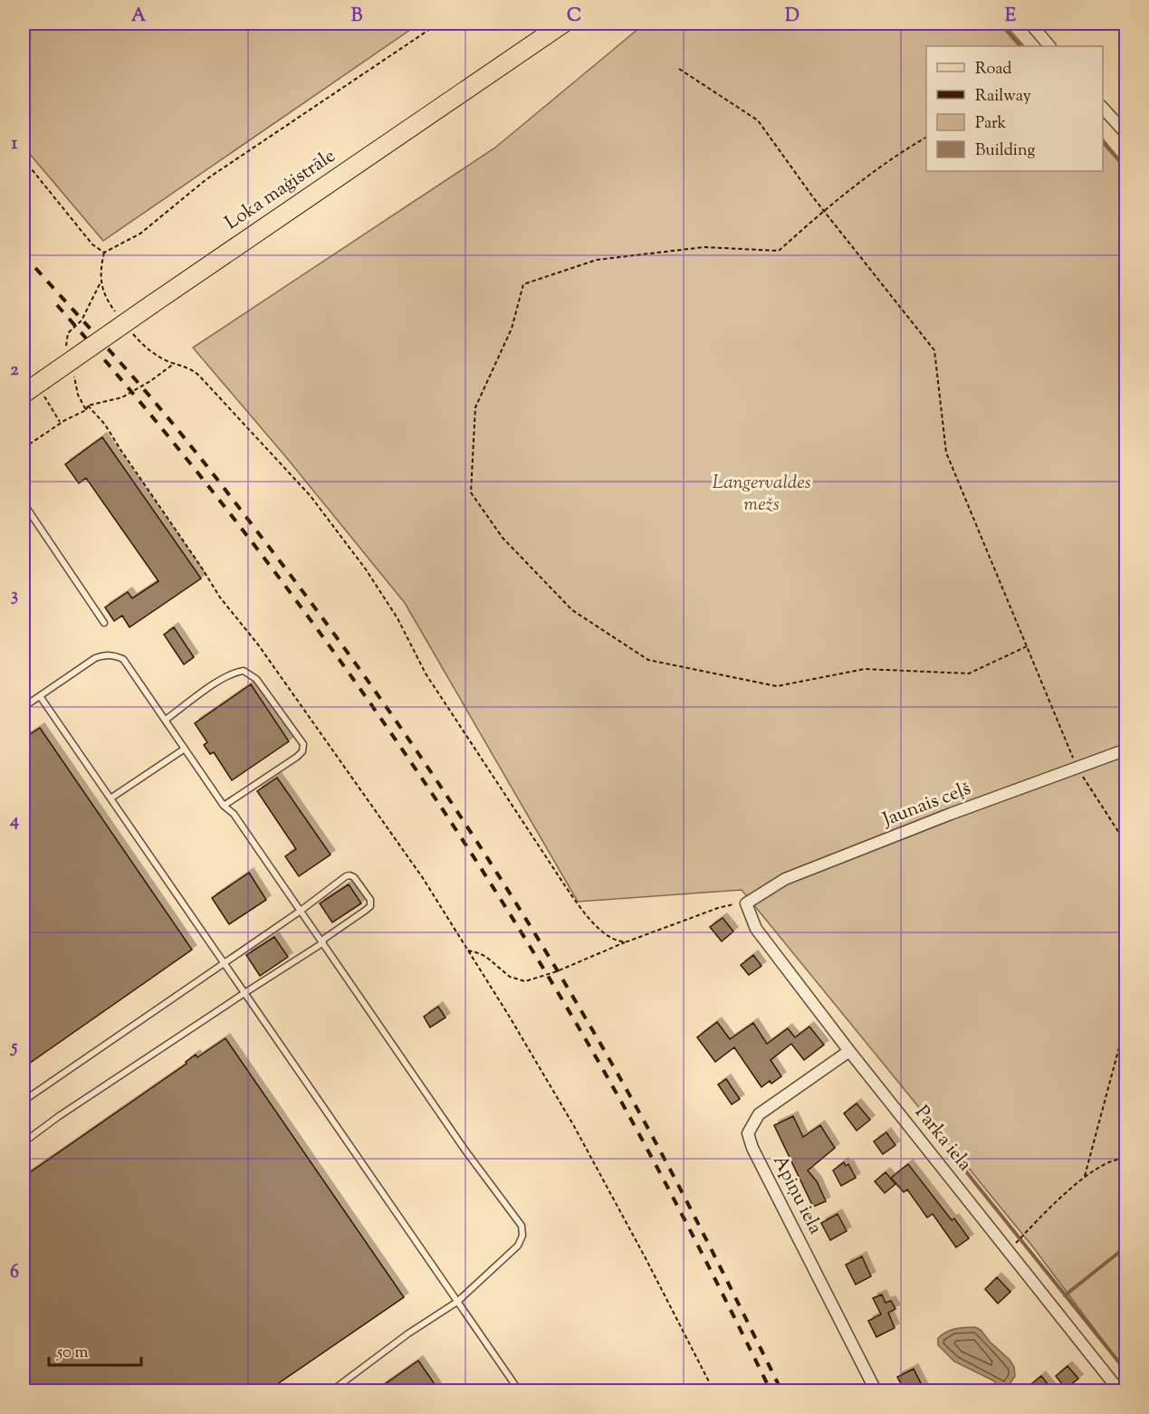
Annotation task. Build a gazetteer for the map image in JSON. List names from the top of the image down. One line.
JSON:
{"streets":{"main road":["Loka maģistrāle"],"street":["Jaunais ceļš","Parka iela","Apiņu iela"]},"crossings":[["Jaunais ceļš","Parka iela"],["Parka iela","Apiņu iela"]],"parks":["Langervaldes mežs"],"legend":["Road","Railway","Park","Building"],"scale_bar":"50 m","grid":{"columns":["A","B","C","D","E"],"rows":["1","2","3","4","5","6"]}}
